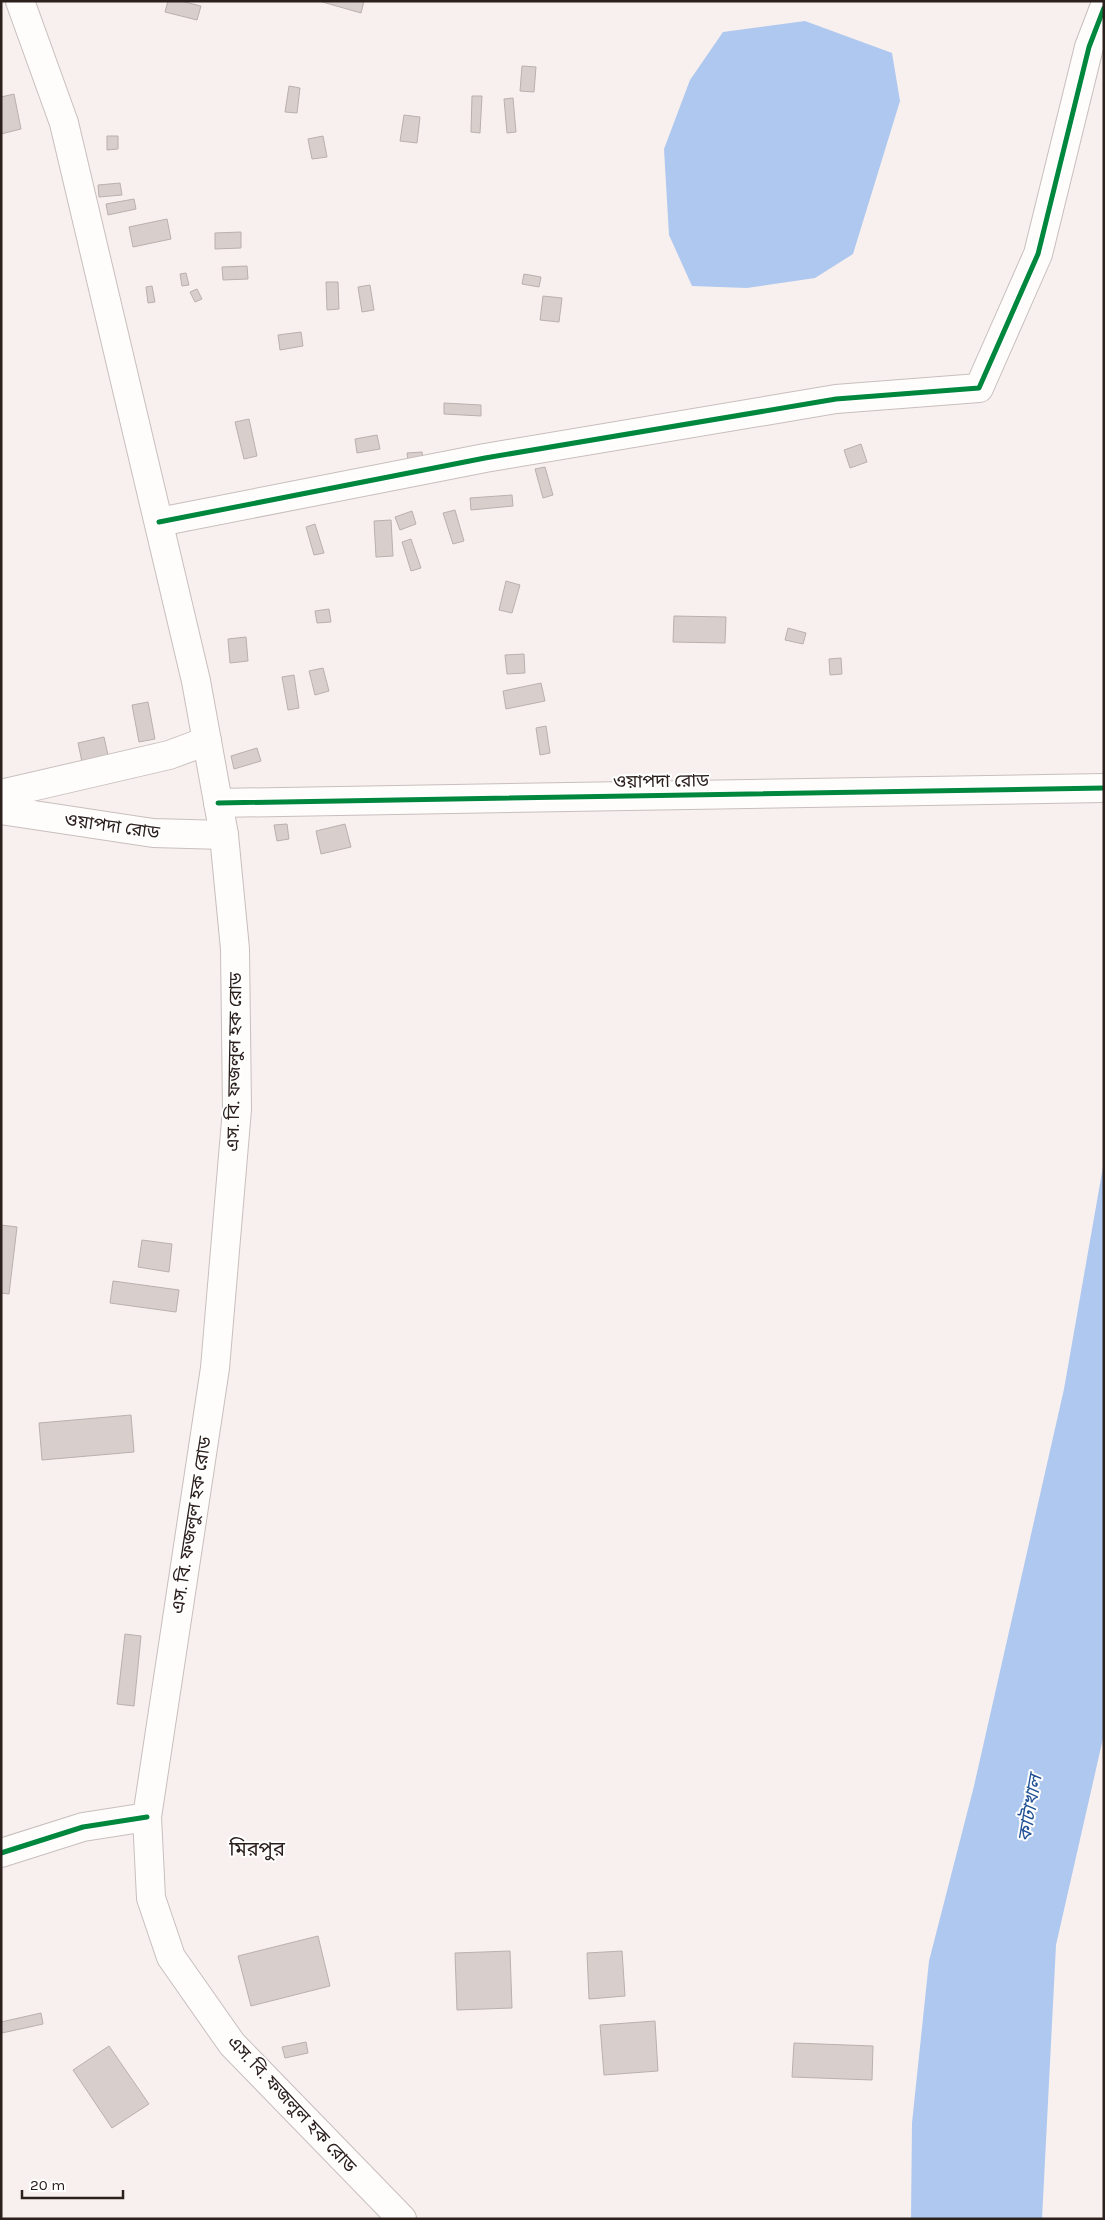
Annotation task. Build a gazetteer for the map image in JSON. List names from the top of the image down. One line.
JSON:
{"streets":{"street":["ওয়াপদা রোড","এস. বি. ফজলুল হক রোড"]},"crossings":[["ওয়াপদা রোড","এস. বি. ফজলুল হক রোড"]],"districts":["মিরপুর"],"water":["কাটাখাল"],"scale_bar":"20 m"}
